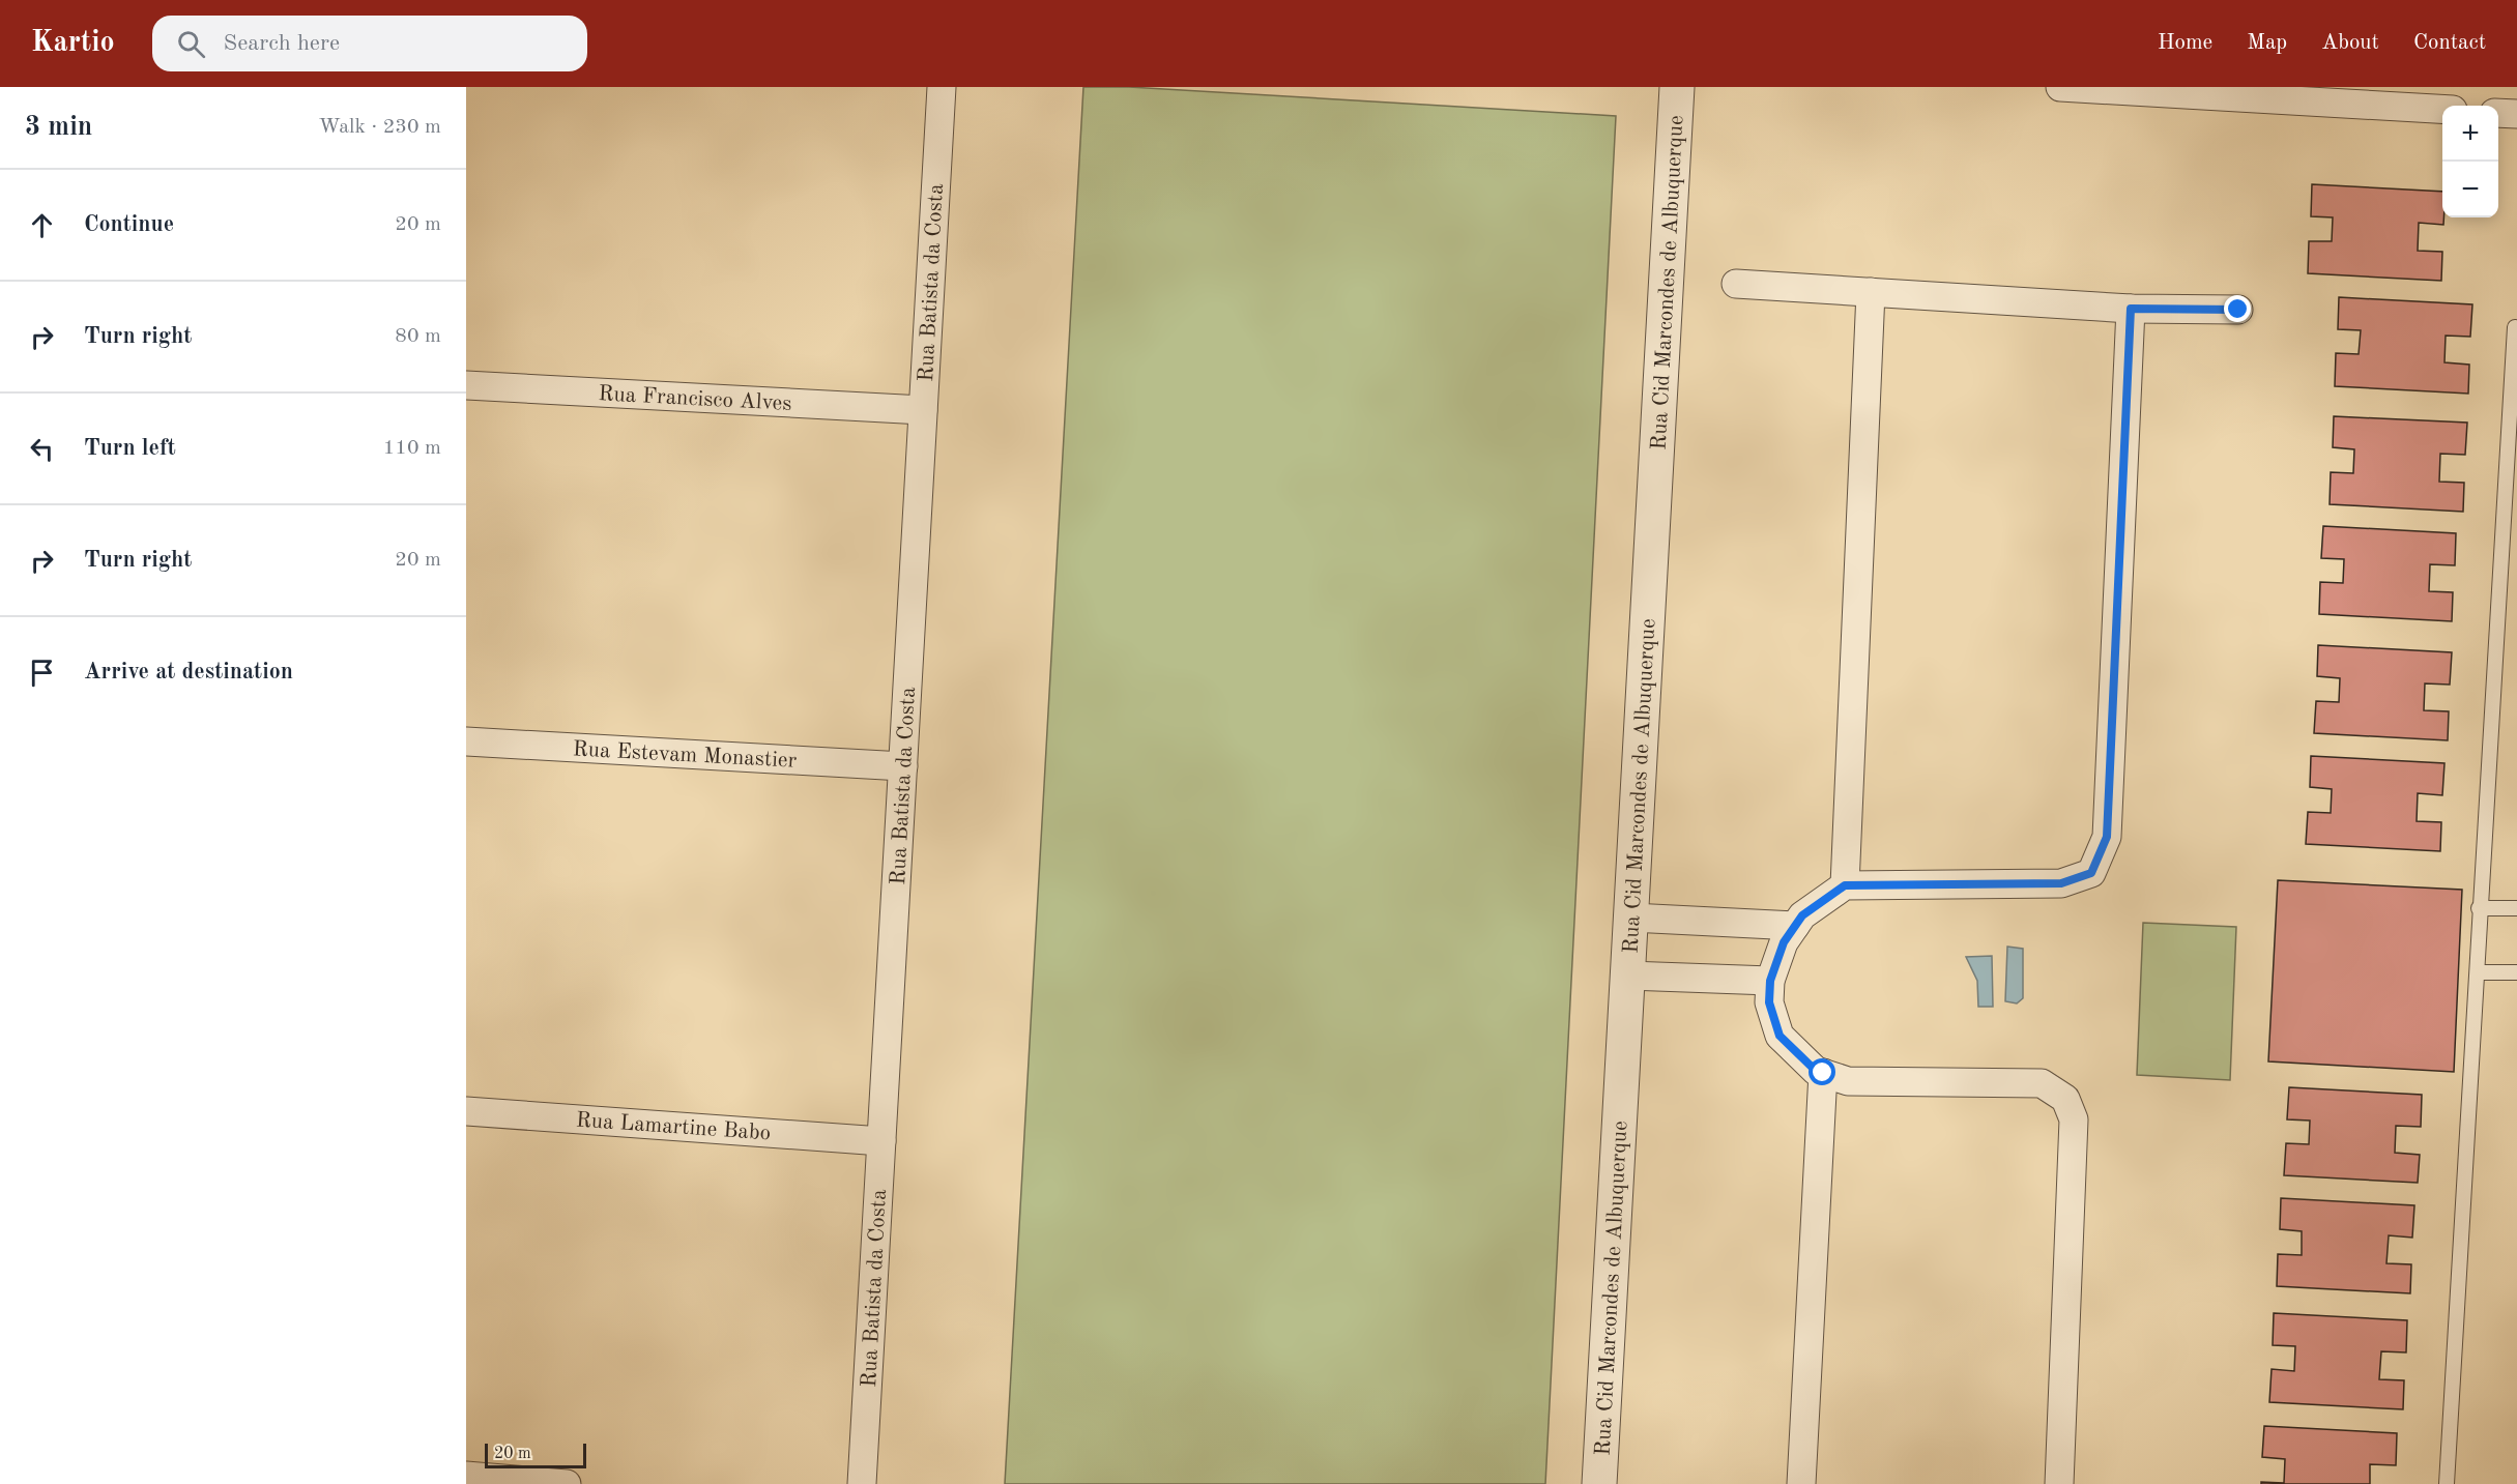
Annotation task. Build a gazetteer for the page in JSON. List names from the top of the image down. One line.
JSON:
{"streets":{"street":["Rua Batista da Costa","Rua Cid Marcondes de Albuquerque","Rua Francisco Alves","Rua Estevam Monastier","Rua Lamartine Babo"]},"crossings":[["Rua Batista da Costa","Rua Francisco Alves"],["Rua Batista da Costa","Rua Estevam Monastier"],["Rua Batista da Costa","Rua Lamartine Babo"]],"scale_bar":"20 m","page":{"header":"Kartio","search":"Search here","nav":["Home","Map","About","Contact"],"heading":["3 min","Walk · 230 m"],"map_buttons":["+","−"],"list":[["Continue","20 m"],["Turn right","80 m"],["Turn left","110 m"],["Turn right","20 m"],"Arrive at destination"],"scale":"20 m"}}
